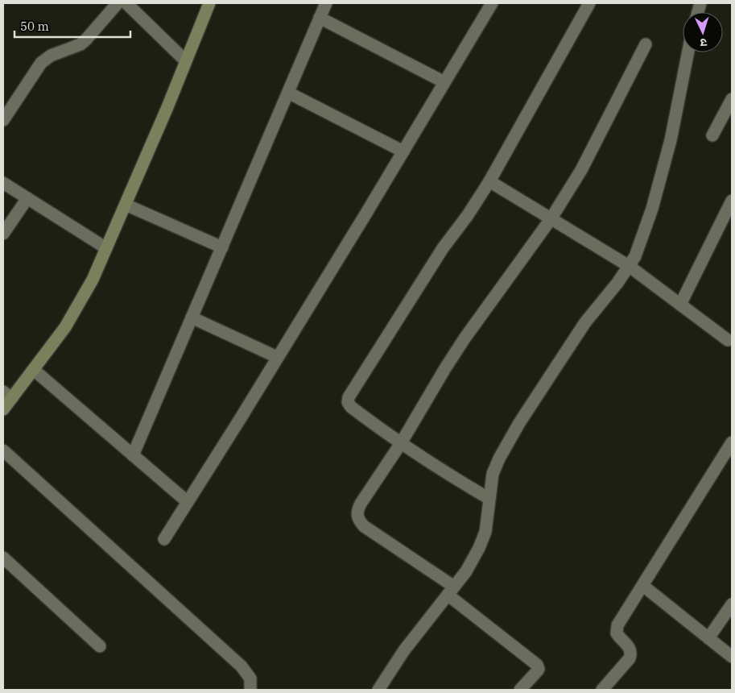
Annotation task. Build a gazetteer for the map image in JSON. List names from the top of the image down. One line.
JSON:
{"scale_bar":"50 m","north":"bottom"}
